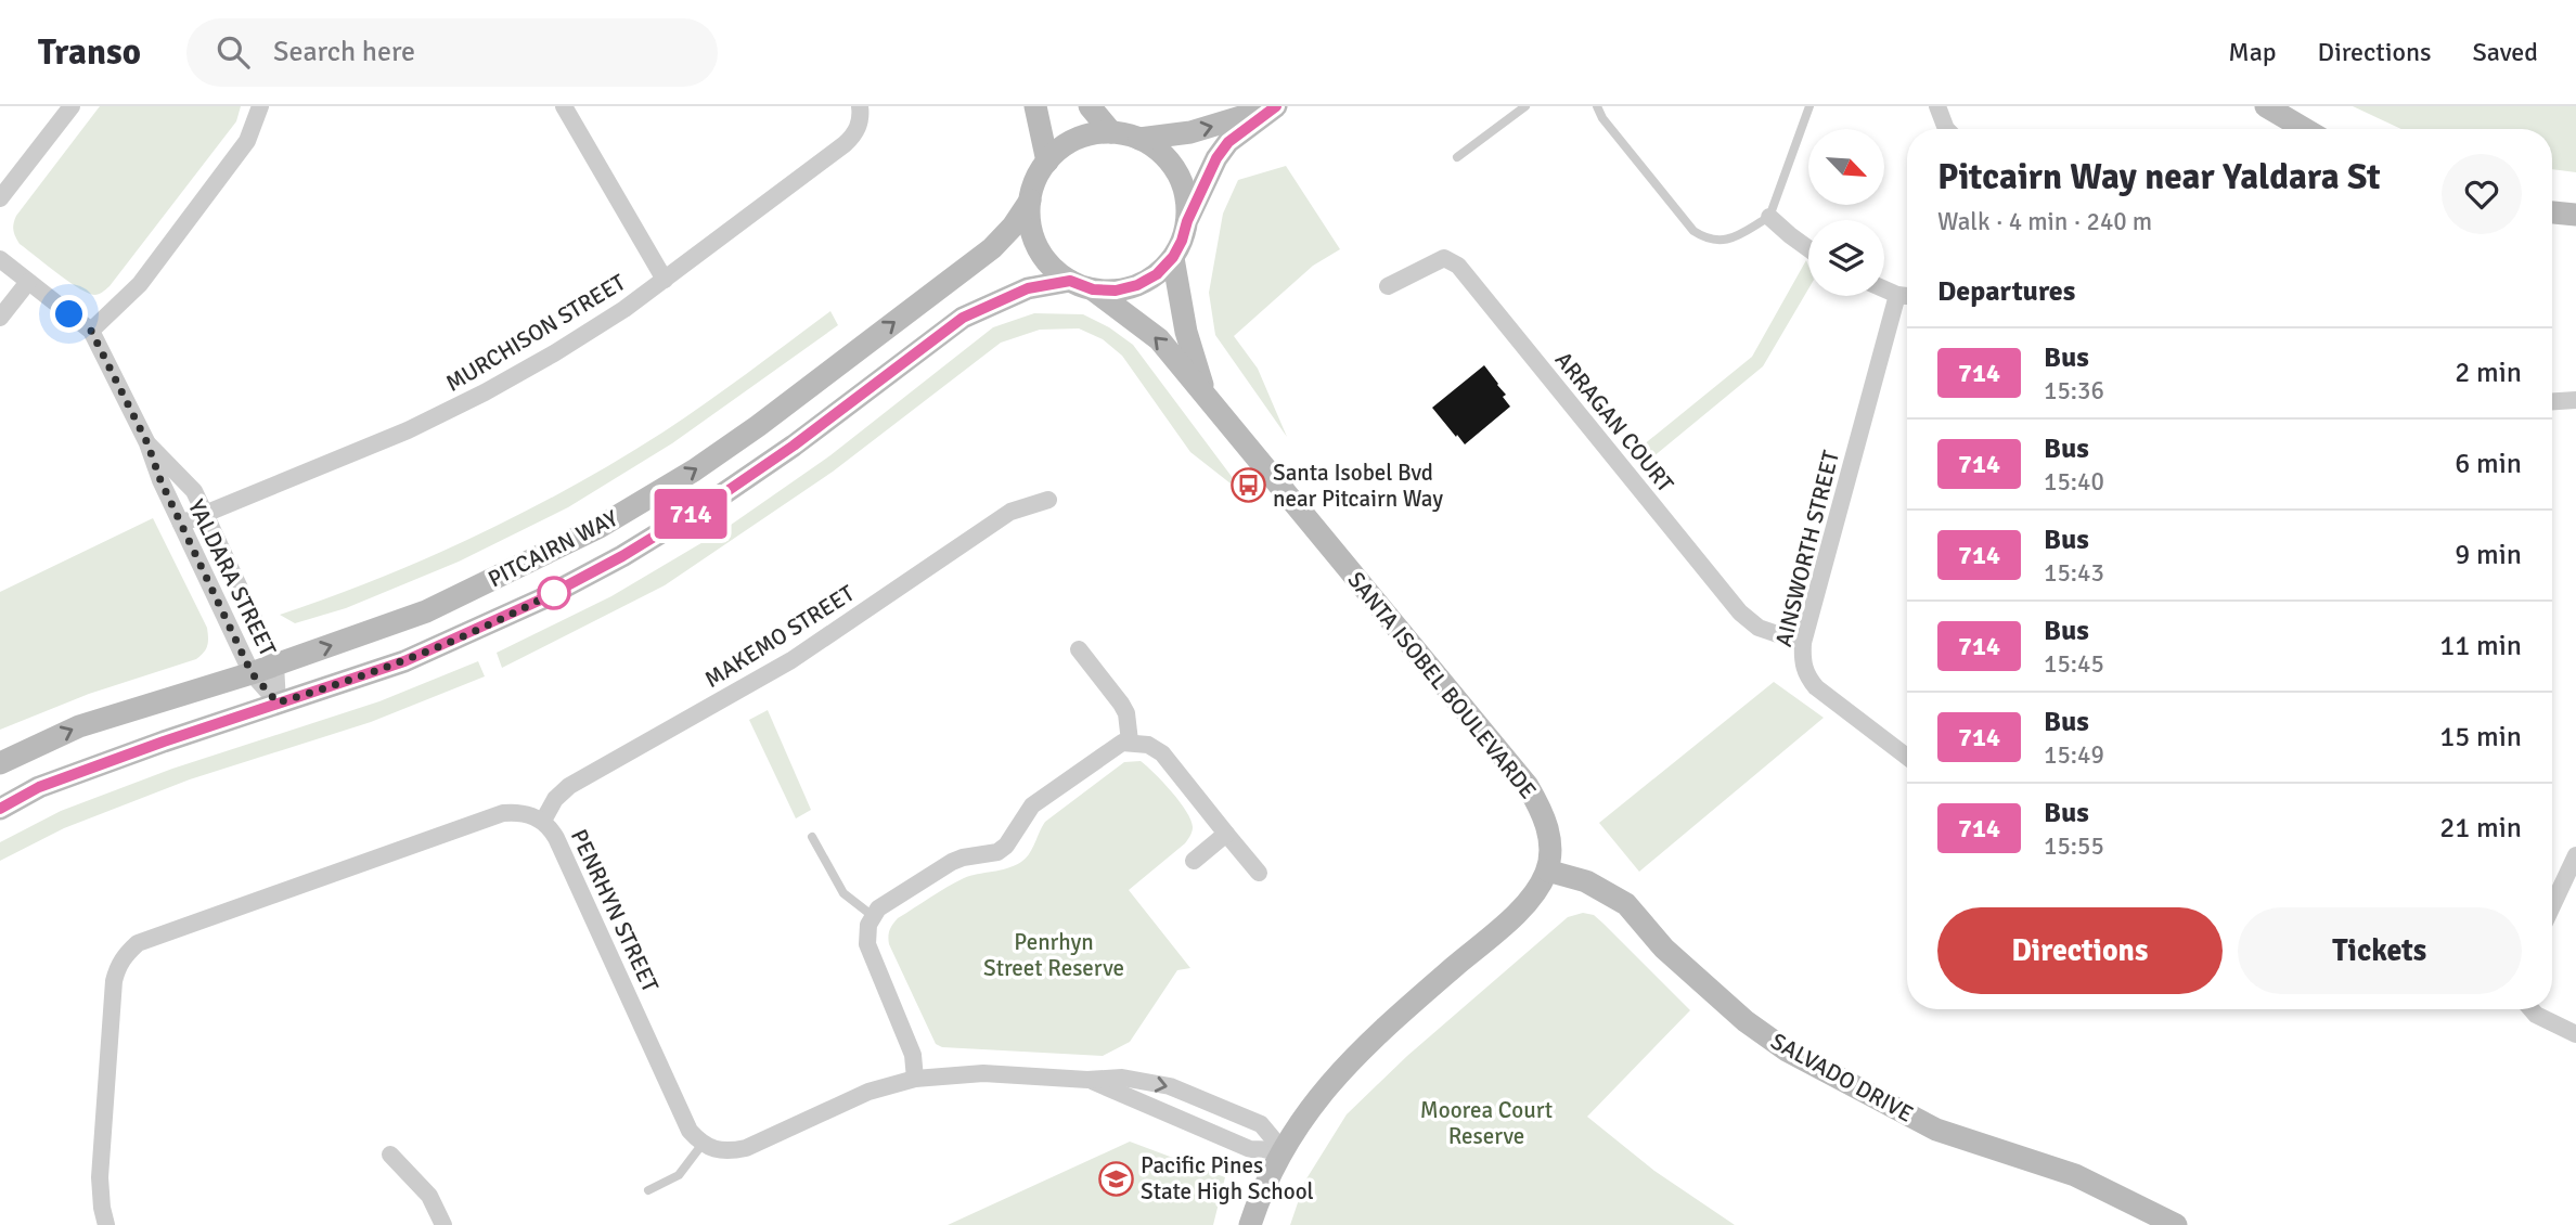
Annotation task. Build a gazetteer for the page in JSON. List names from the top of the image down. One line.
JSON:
{"streets":{"main road":["PITCAIRN WAY","SANTA ISOBEL BOULEVARDE","SALVADO DRIVE"],"street":["MURCHISON STREET","ARRAGAN COURT","AINSWORTH STREET","YALDARA STREET","MAKEMO STREET","PENRHYN STREET"]},"crossings":[["MURCHISON STREET","YALDARA STREET"],["ARRAGAN COURT","AINSWORTH STREET"],["PITCAIRN WAY","YALDARA STREET"],["PITCAIRN WAY","SANTA ISOBEL BOULEVARDE"],["MAKEMO STREET","PENRHYN STREET"],["SANTA ISOBEL BOULEVARDE","SALVADO DRIVE"]],"parks":["Penrhyn Street Reserve","Moorea Court Reserve"],"places":{"bus stop":["Santa Isobel Bvd near Pitcairn Way"],"school or university":["Pacific Pines State High School"]},"lines":["bus line 714"],"north":"bottom right","page":{"header":"Transo","search":"Search here","nav":["Map","Directions","Saved"],"on_map":"714","heading":[["Pitcairn Way near Yaldara St","Walk · 4 min · 240 m"],"Departures"],"list":[{"mark":"714","name":"Bus","note":"15:36","value":"2 min"},{"mark":"714","name":"Bus","note":"15:40","value":"6 min"},{"mark":"714","name":"Bus","note":"15:43","value":"9 min"},{"mark":"714","name":"Bus","note":"15:45","value":"11 min"},{"mark":"714","name":"Bus","note":"15:49","value":"15 min"},{"mark":"714","name":"Bus","note":"15:55","value":"21 min"}],"buttons":["Directions","Tickets"]}}
